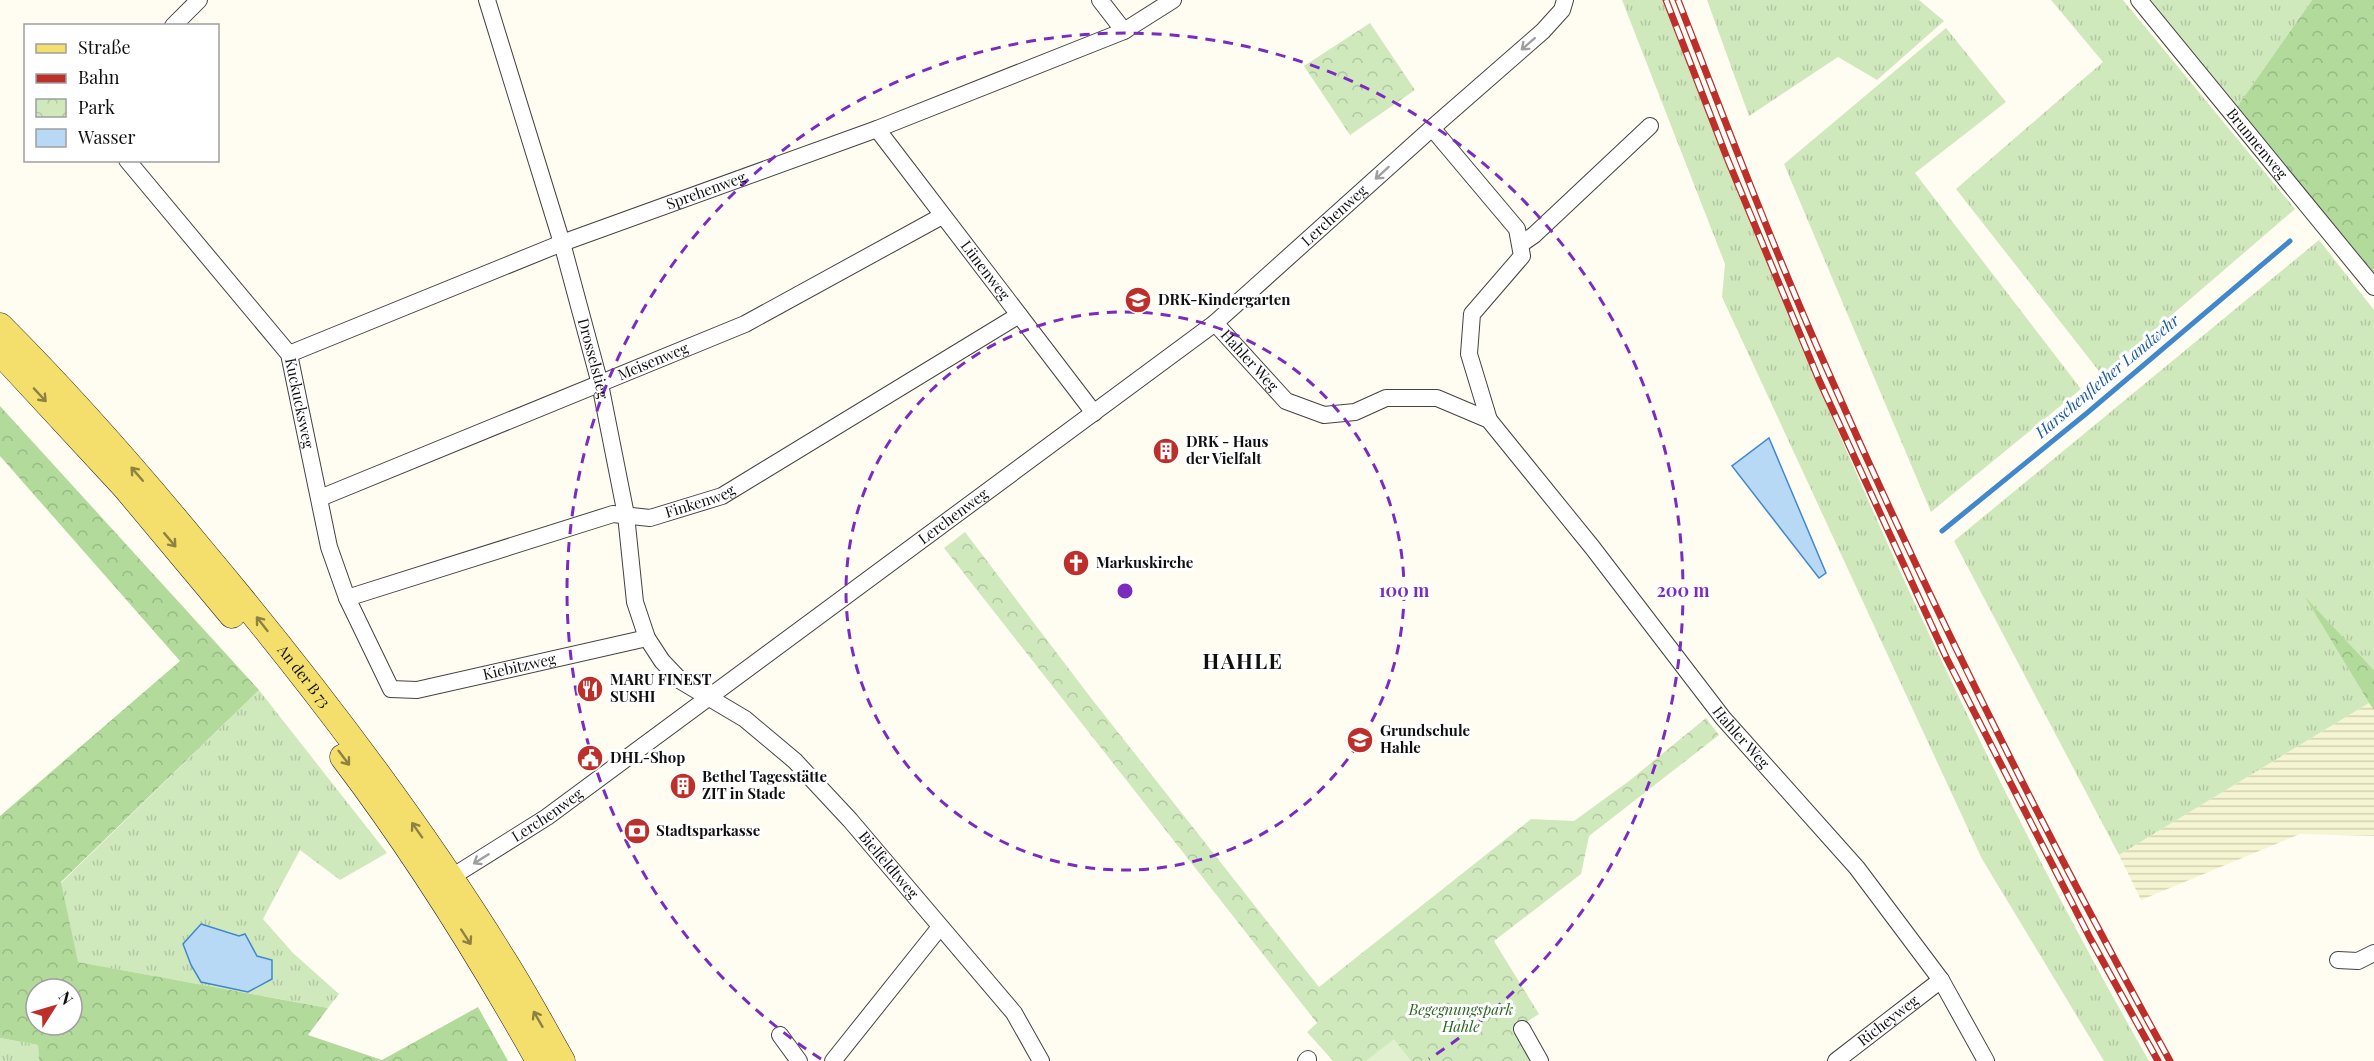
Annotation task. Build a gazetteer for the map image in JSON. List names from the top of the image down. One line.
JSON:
{"streets":{"main road":["An der B 73"],"street":["Brunnenweg","Sprehenweg","Lerchenweg","Lünenweg","Drosselstieg","Hahler Weg","Meisenweg","Kuckucksweg","Finkenweg","Kiebitzweg","Bielfeldtweg","Richeyweg"]},"crossings":[["Sprehenweg","Lünenweg"],["Sprehenweg","Drosselstieg"],["Sprehenweg","Kuckucksweg"],["Lerchenweg","Lünenweg"],["Lerchenweg","Drosselstieg"],["Lerchenweg","Hahler Weg"],["Lerchenweg","An der B 73"],["Lerchenweg","Bielfeldtweg"],["Lünenweg","Meisenweg"],["Lünenweg","Finkenweg"],["Drosselstieg","Meisenweg"],["Drosselstieg","Finkenweg"],["Drosselstieg","Kiebitzweg"],["Drosselstieg","Bielfeldtweg"],["Hahler Weg","Richeyweg"],["Meisenweg","Kuckucksweg"],["Kuckucksweg","Finkenweg"],["Kuckucksweg","Kiebitzweg"]],"one_way":["Lerchenweg"],"districts":["HAHLE"],"water":["Harschenflether Landwehr"],"parks":["Begegnungspark Hahle"],"places":{"school or university":["DRK-Kindergarten","Grundschule Hahle"],"building":["DRK - Haus der Vielfalt","Bethel Tagesstätte ZIT in Stade"],"church":["Markuskirche"],"restaurant":["MARU FINEST SUSHI"],"public building":["DHL-Shop"],"bank":["Stadtsparkasse"]},"legend":["Straße","Bahn","Park","Wasser"],"north":"top right","rings":["100 m","200 m"]}
